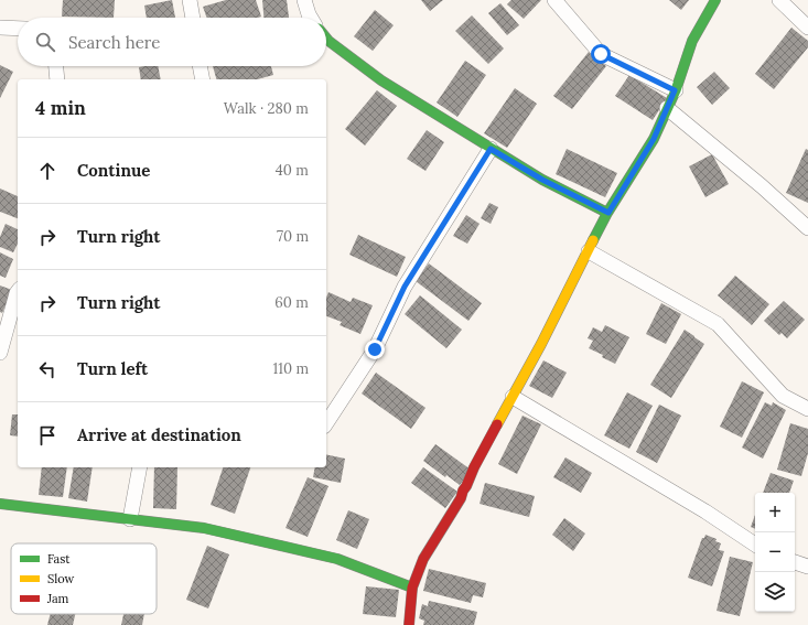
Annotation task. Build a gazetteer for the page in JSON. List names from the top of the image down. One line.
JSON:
{"legend":["Fast","Slow","Jam"],"page":{"search":"Search here","heading":["4 min","Walk · 280 m"],"list":[["Continue","40 m"],["Turn right","70 m"],["Turn right","60 m"],["Turn left","110 m"],"Arrive at destination"],"map_buttons":["+","−"]}}
